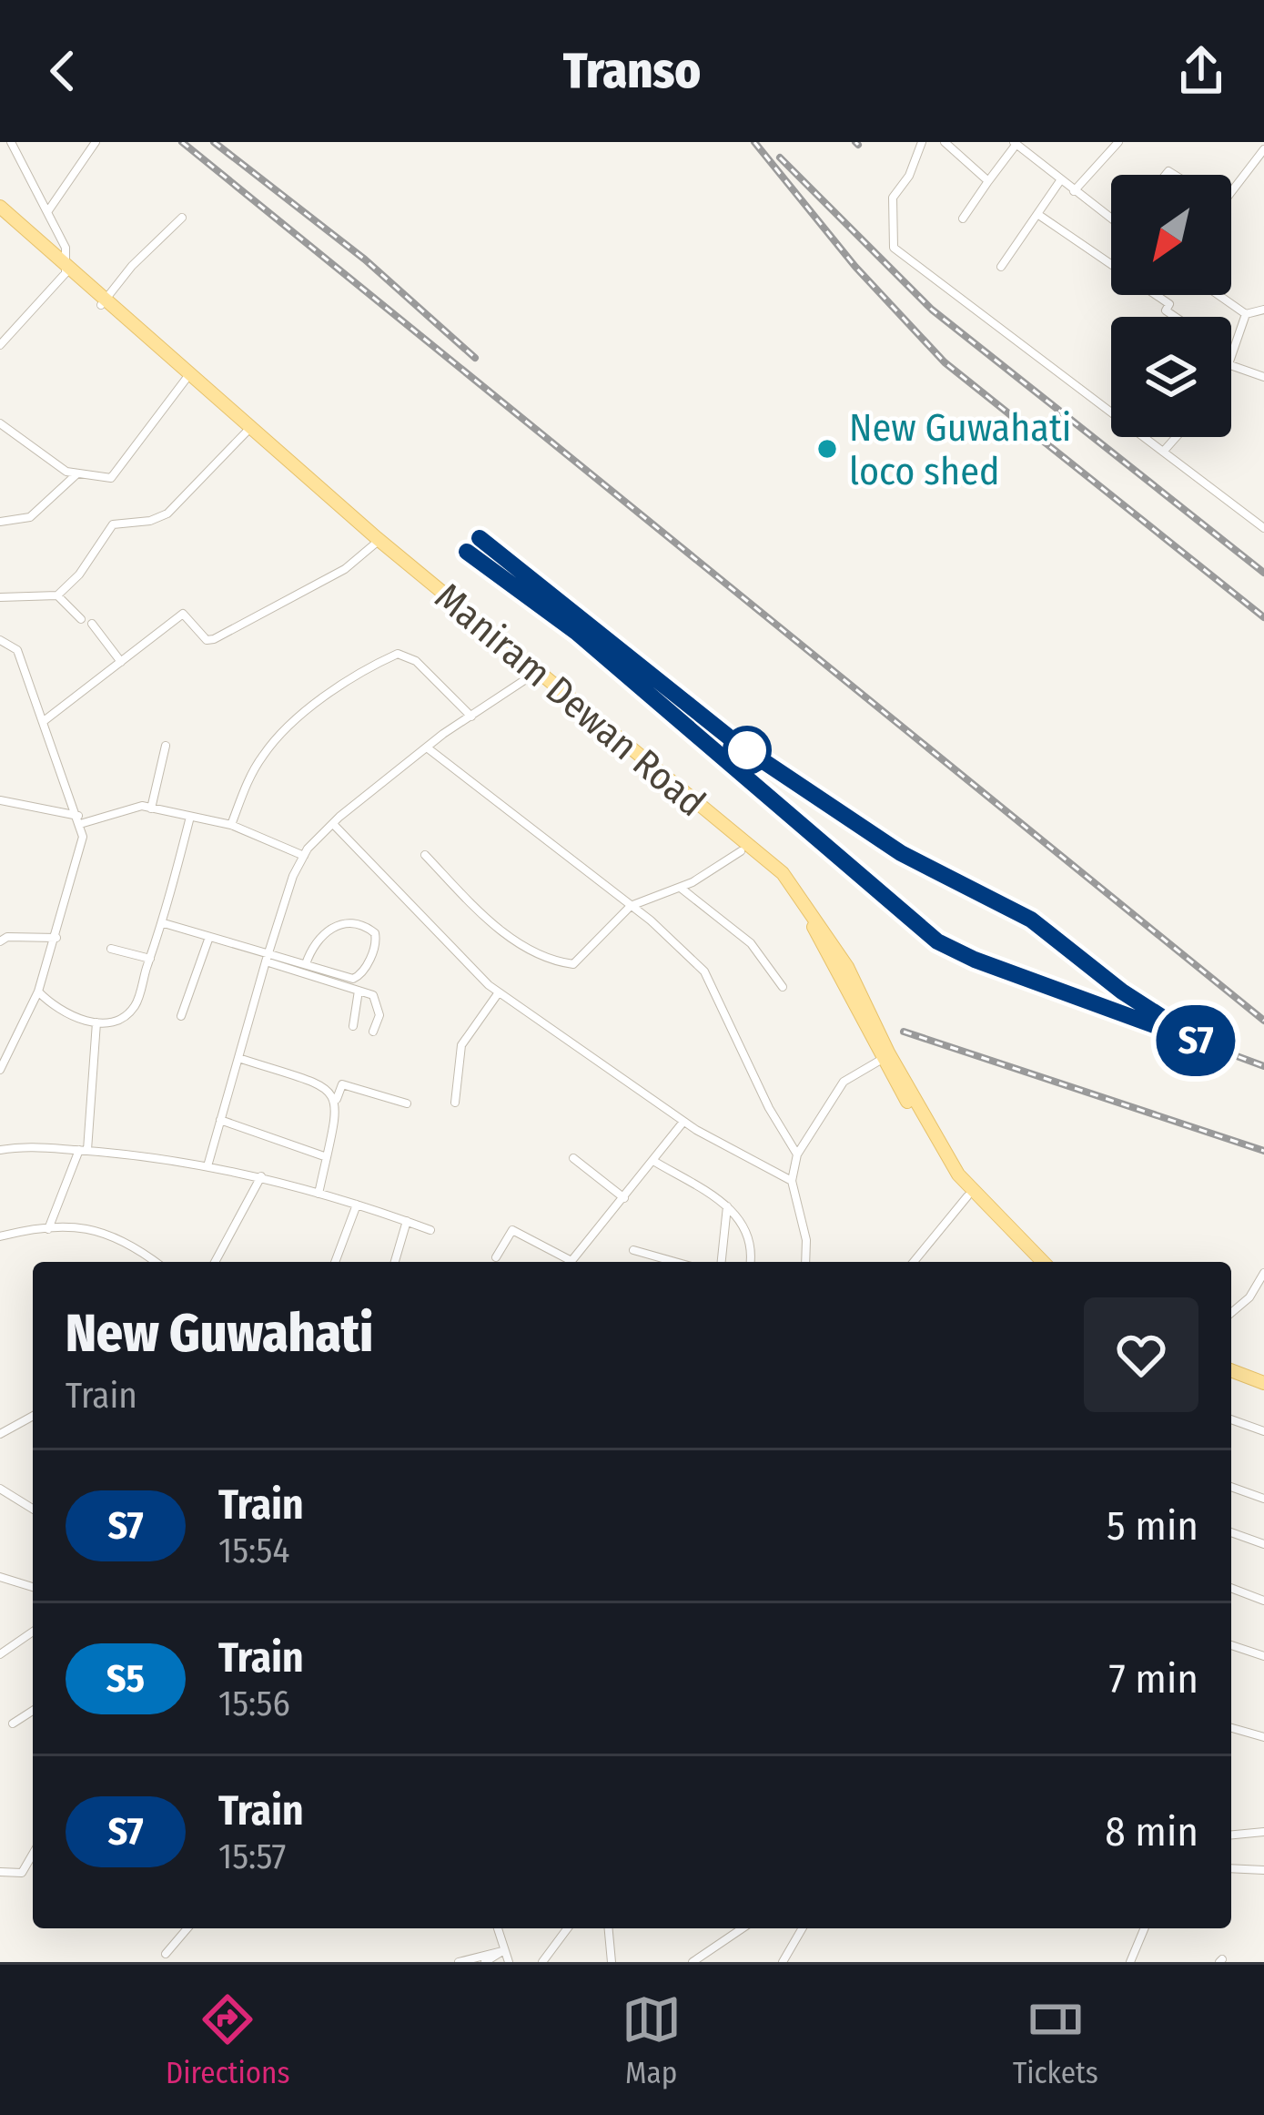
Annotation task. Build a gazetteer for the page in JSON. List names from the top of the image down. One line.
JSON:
{"streets":{"main road":["Maniram Dewan Road"]},"places":["New Guwahati loco shed"],"north":"bottom left","page":{"header":"Transo","on_map":"S7","heading":["New Guwahati","Train"],"list":[{"mark":"S7","name":"Train","note":"15:54","value":"5 min"},{"mark":"S5","name":"Train","note":"15:56","value":"7 min"},{"mark":"S7","name":"Train","note":"15:57","value":"8 min"}],"tabs":["Directions","Map","Tickets"]}}
